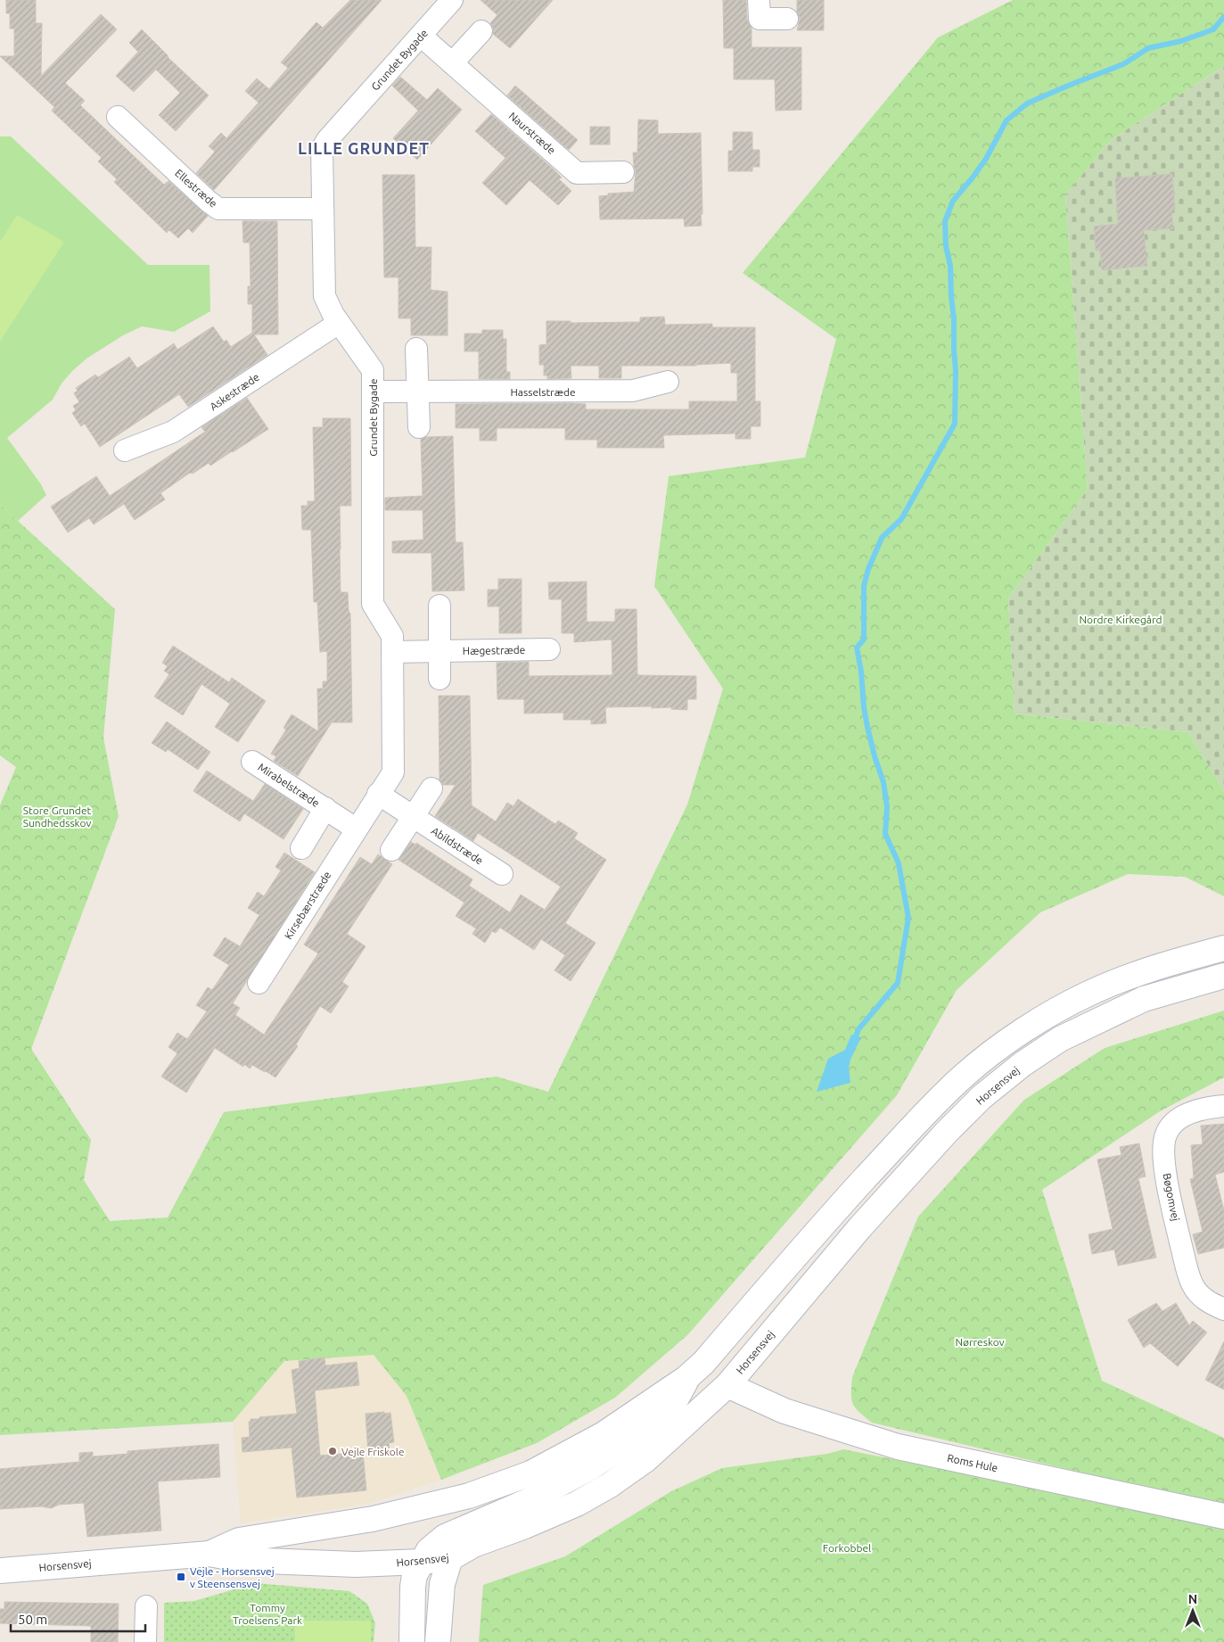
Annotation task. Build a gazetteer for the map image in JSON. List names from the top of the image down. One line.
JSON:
{"streets":{"main road":["Horsensvej","Roms Hule"],"street":["Grundet Bygade","Naurstræde","Ellestræde","Askestræde","Hasselstræde","Hægestræde","Mirabelstræde","Abildstræde","Kirsebærstræde","Bøgomvej"]},"crossings":[["Grundet Bygade","Naurstræde"],["Grundet Bygade","Ellestræde"],["Grundet Bygade","Askestræde"],["Grundet Bygade","Hasselstræde"],["Grundet Bygade","Hægestræde"],["Grundet Bygade","Mirabelstræde"],["Grundet Bygade","Abildstræde"],["Grundet Bygade","Kirsebærstræde"],["Mirabelstræde","Kirsebærstræde"],["Horsensvej","Roms Hule"]],"districts":["LILLE GRUNDET"],"parks":["Nordre Kirkegård","Store Grundet Sundhedsskov","Nørreskov","Forkobbel","Tommy Troelsens Park"],"places":{"other":["Vejle Friskole"],"transit":["Vejle - Horsensvej v Steensensvej"]},"scale_bar":"50 m","north":"top"}
